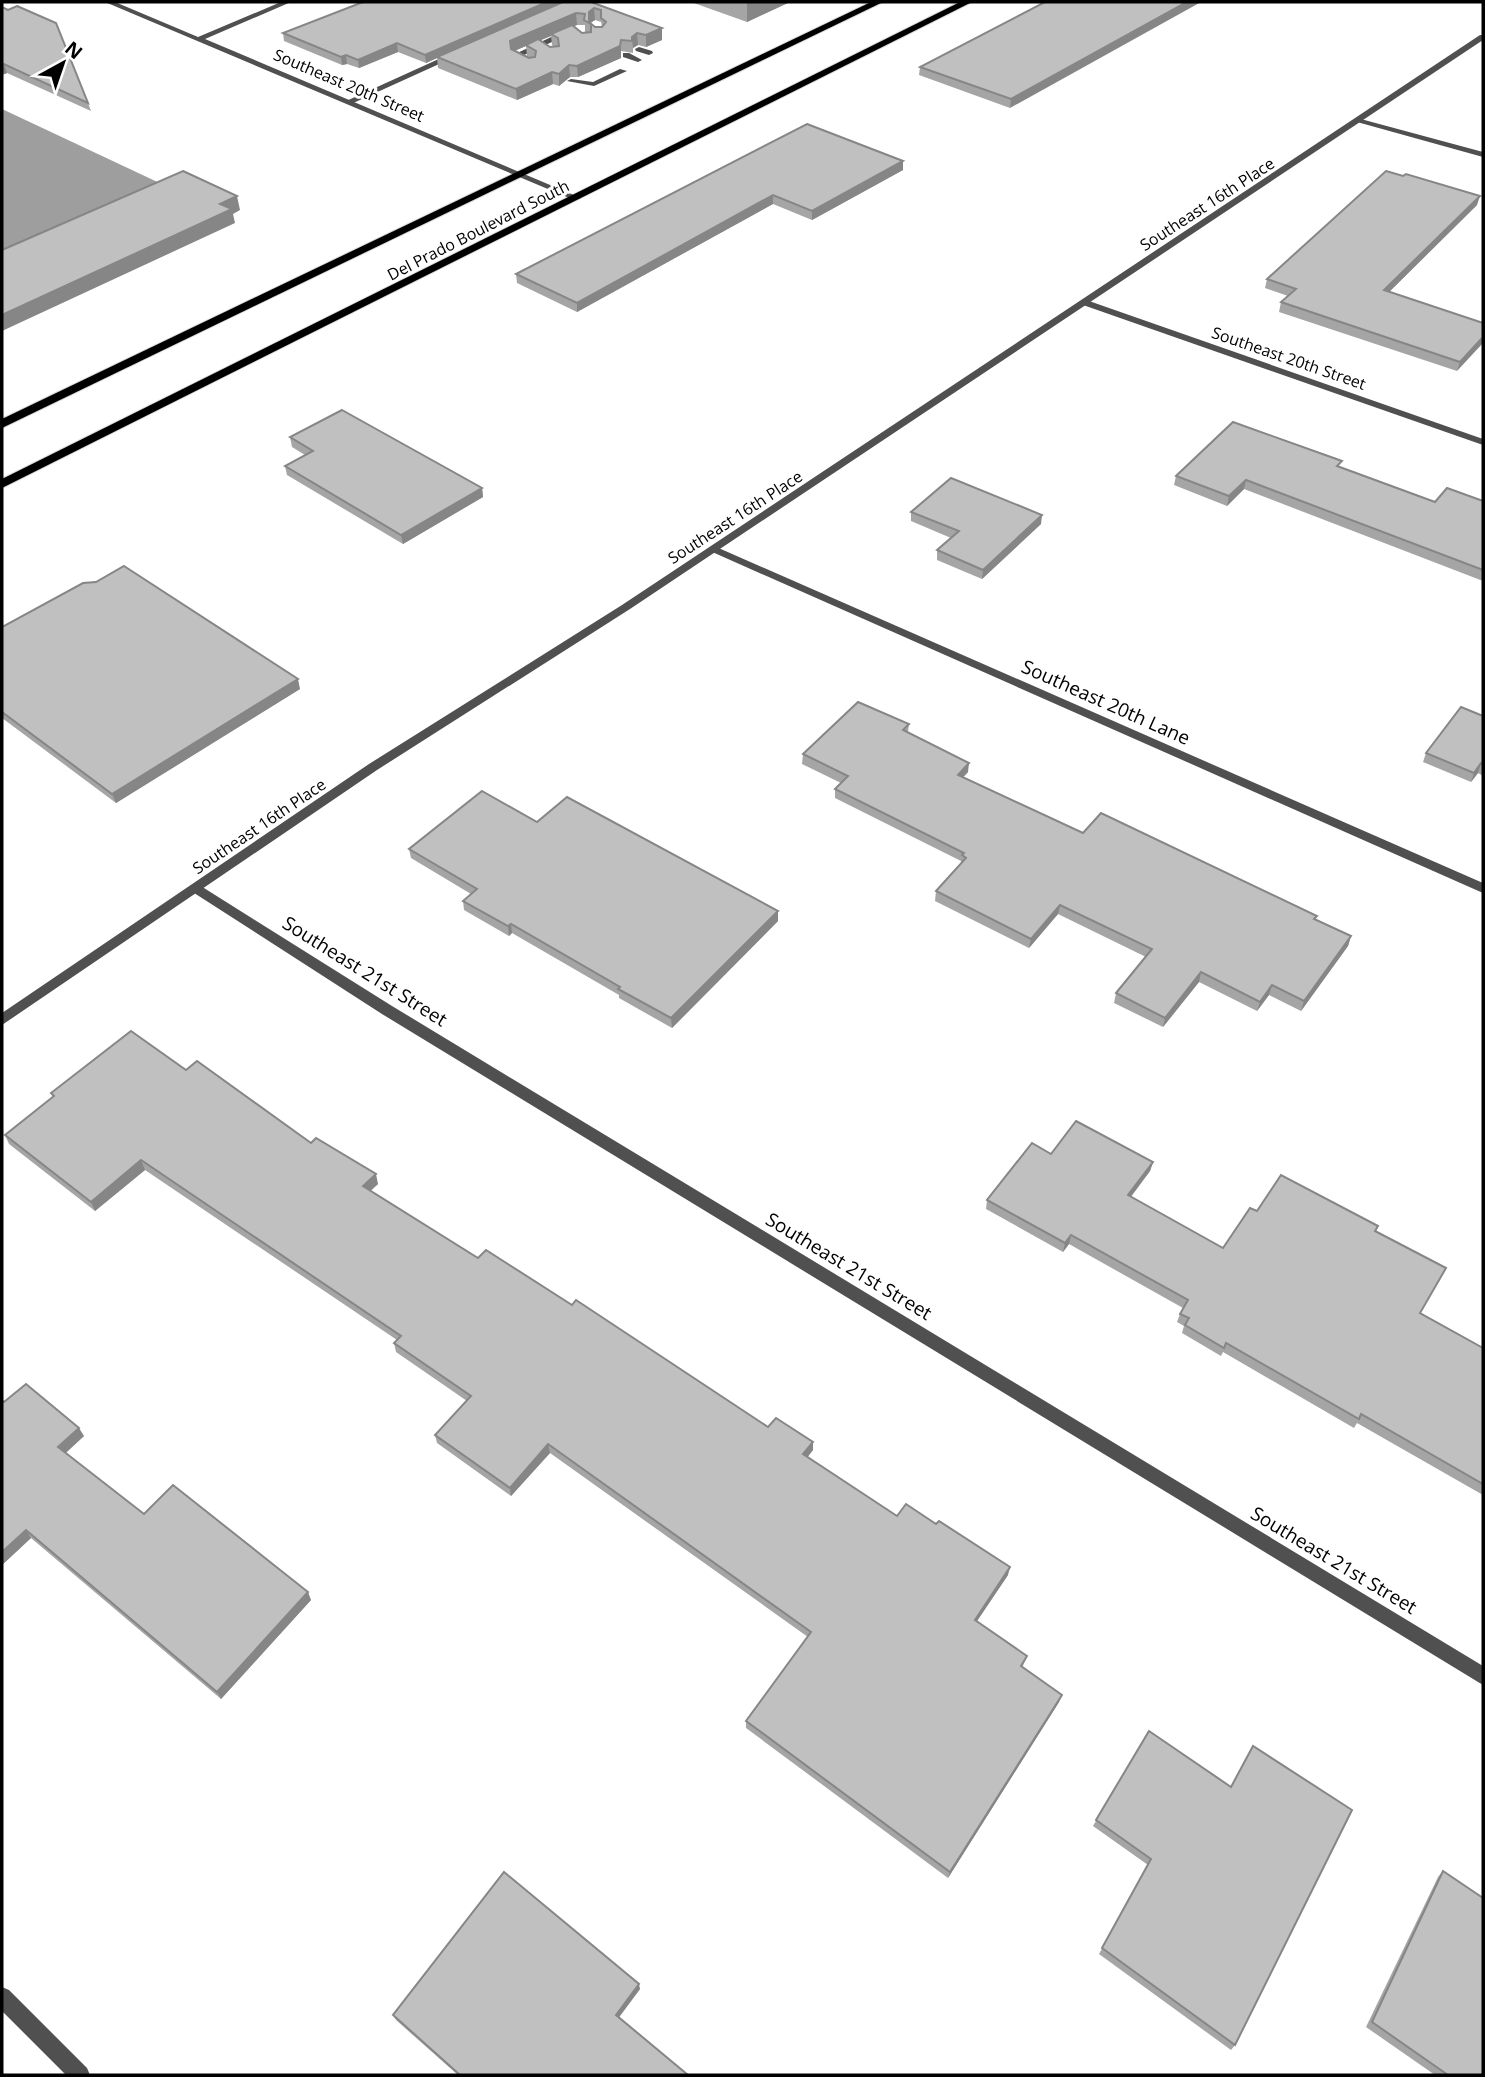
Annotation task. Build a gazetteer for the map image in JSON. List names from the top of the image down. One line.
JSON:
{"streets":{"main road":["Del Prado Boulevard South"],"street":["Southeast 20th Street","Southeast 16th Place","Southeast 20th Lane","Southeast 21st Street"]},"crossings":[["Southeast 20th Street","Southeast 16th Place"],["Southeast 20th Street","Del Prado Boulevard South"],["Southeast 16th Place","Southeast 20th Lane"],["Southeast 16th Place","Southeast 21st Street"]],"north":"top right"}
